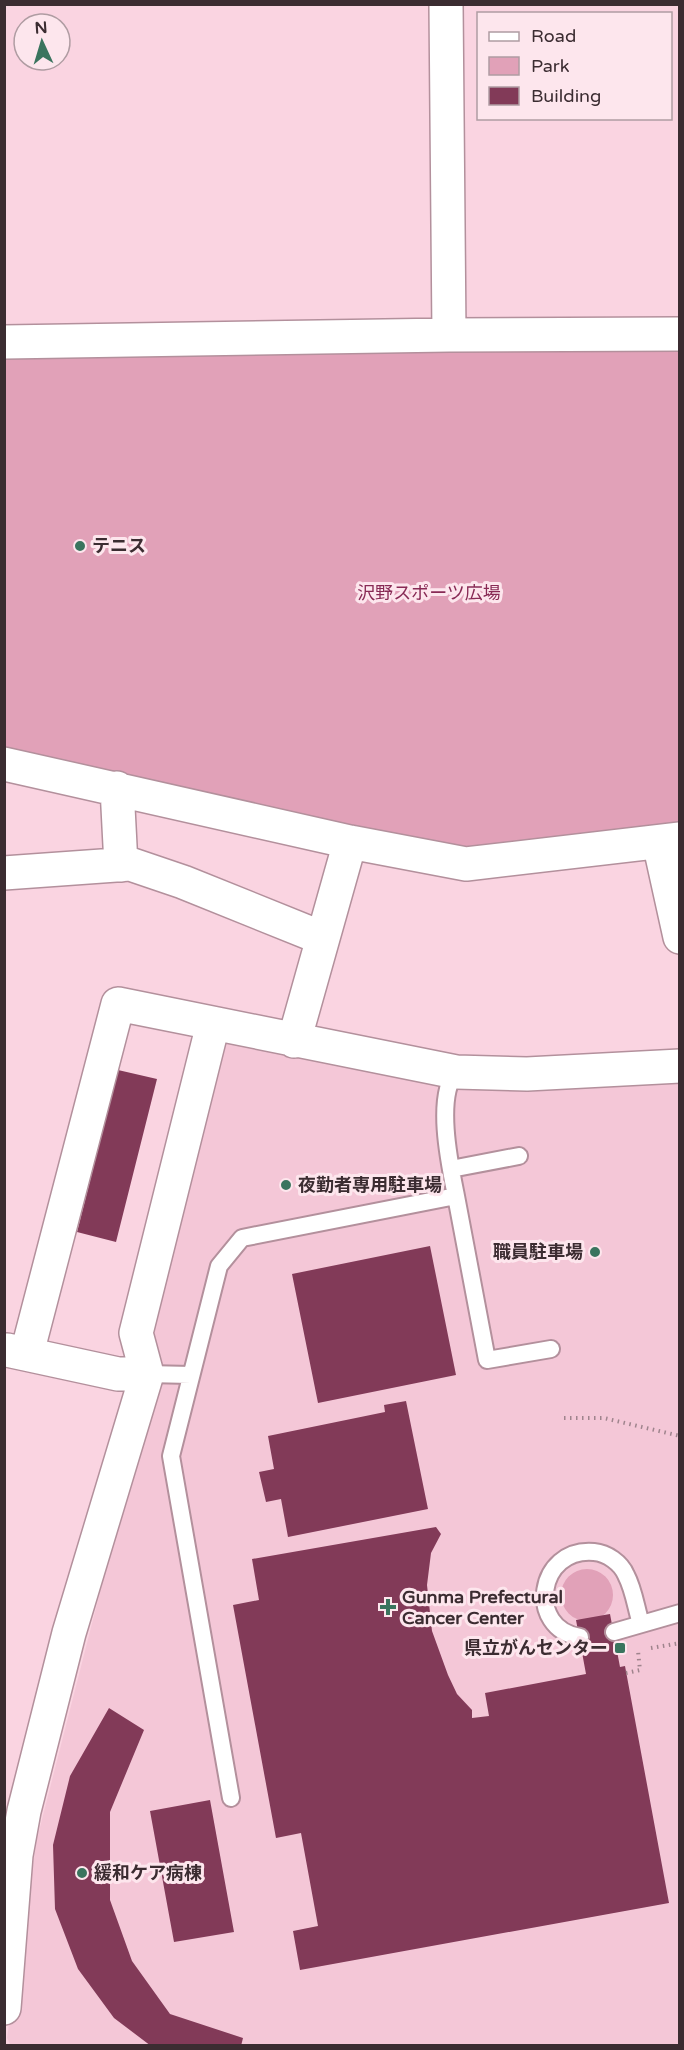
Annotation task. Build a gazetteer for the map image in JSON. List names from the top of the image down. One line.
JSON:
{"parks":["沢野スポーツ広場"],"places":{"other":["テニス","夜勤者専用駐車場","職員駐車場","緩和ケア病棟"],"health":["Gunma Prefectural Cancer Center"],"transit":["県立がんセンター"]},"legend":["Road","Park","Building"],"north":"top"}
